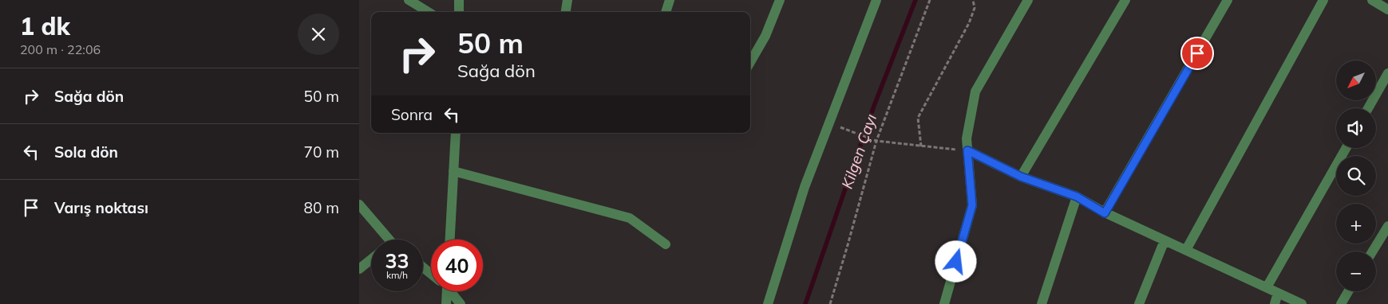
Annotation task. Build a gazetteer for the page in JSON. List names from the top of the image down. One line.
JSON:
{"water":["Kilgen Çayı"],"north":"bottom left","page":{"heading":["1 dk","200 m · 22:06"],"turn":["50 m","Sağa dön"],"map_buttons":["+","−"],"list":[{"name":"Sağa dön","value":"50 m"},{"name":"Sola dön","value":"70 m"},{"name":"Varış noktası","value":"80 m"}],"then":"Sonra","speed":"33 km/h","limit":"40"}}
